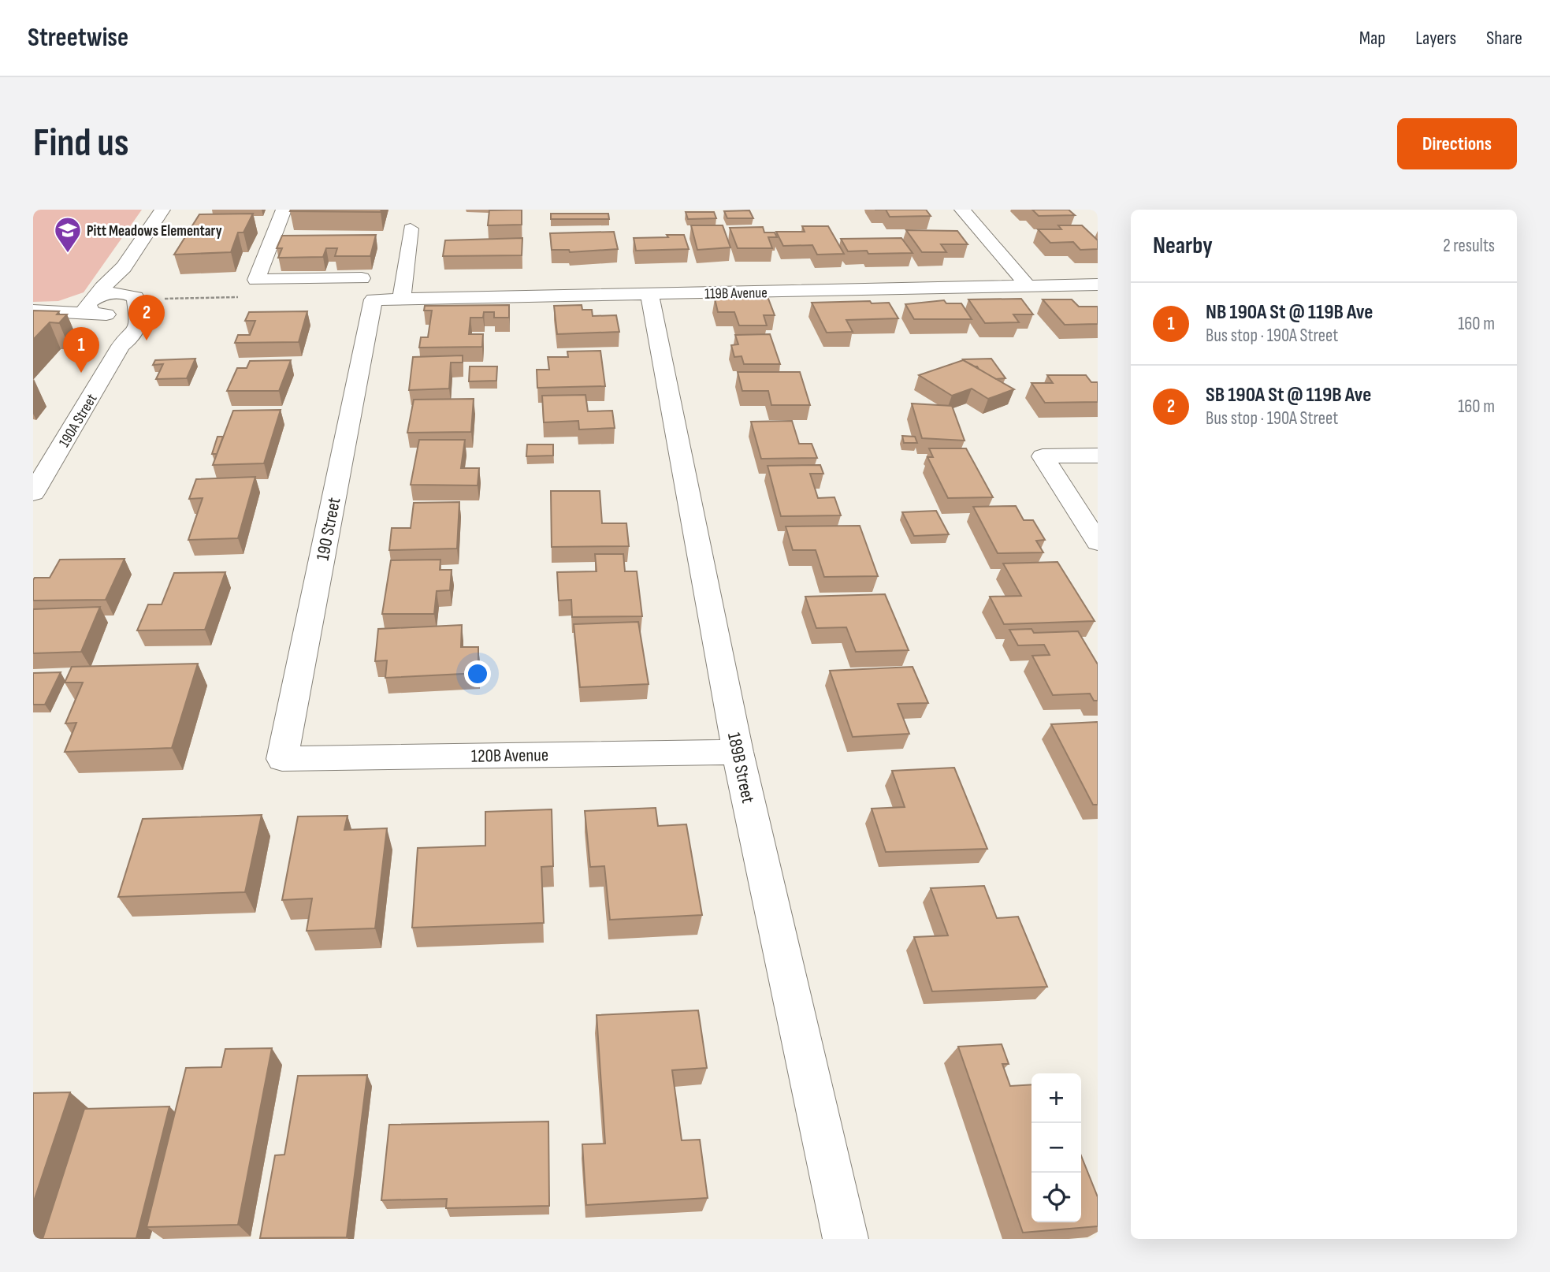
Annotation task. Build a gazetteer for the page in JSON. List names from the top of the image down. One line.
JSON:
{"streets":{"street":["119B Avenue","190A Street","190 Street","120B Avenue","189B Street"]},"crossings":[["119B Avenue","190 Street"],["119B Avenue","189B Street"],["190 Street","120B Avenue"],["120B Avenue","189B Street"]],"places":{"school or university":["Pitt Meadows Elementary"]},"page":{"header":"Streetwise","nav":["Map","Layers","Share"],"buttons":"Directions","title":"Find us","heading":["Nearby","2 results"],"list":[{"mark":"1","name":"NB 190A St @ 119B Ave","note":"Bus stop · 190A Street","value":"160 m"},{"mark":"2","name":"SB 190A St @ 119B Ave","note":"Bus stop · 190A Street","value":"160 m"}],"pins":["2","1"],"map_buttons":["+","−"]}}
